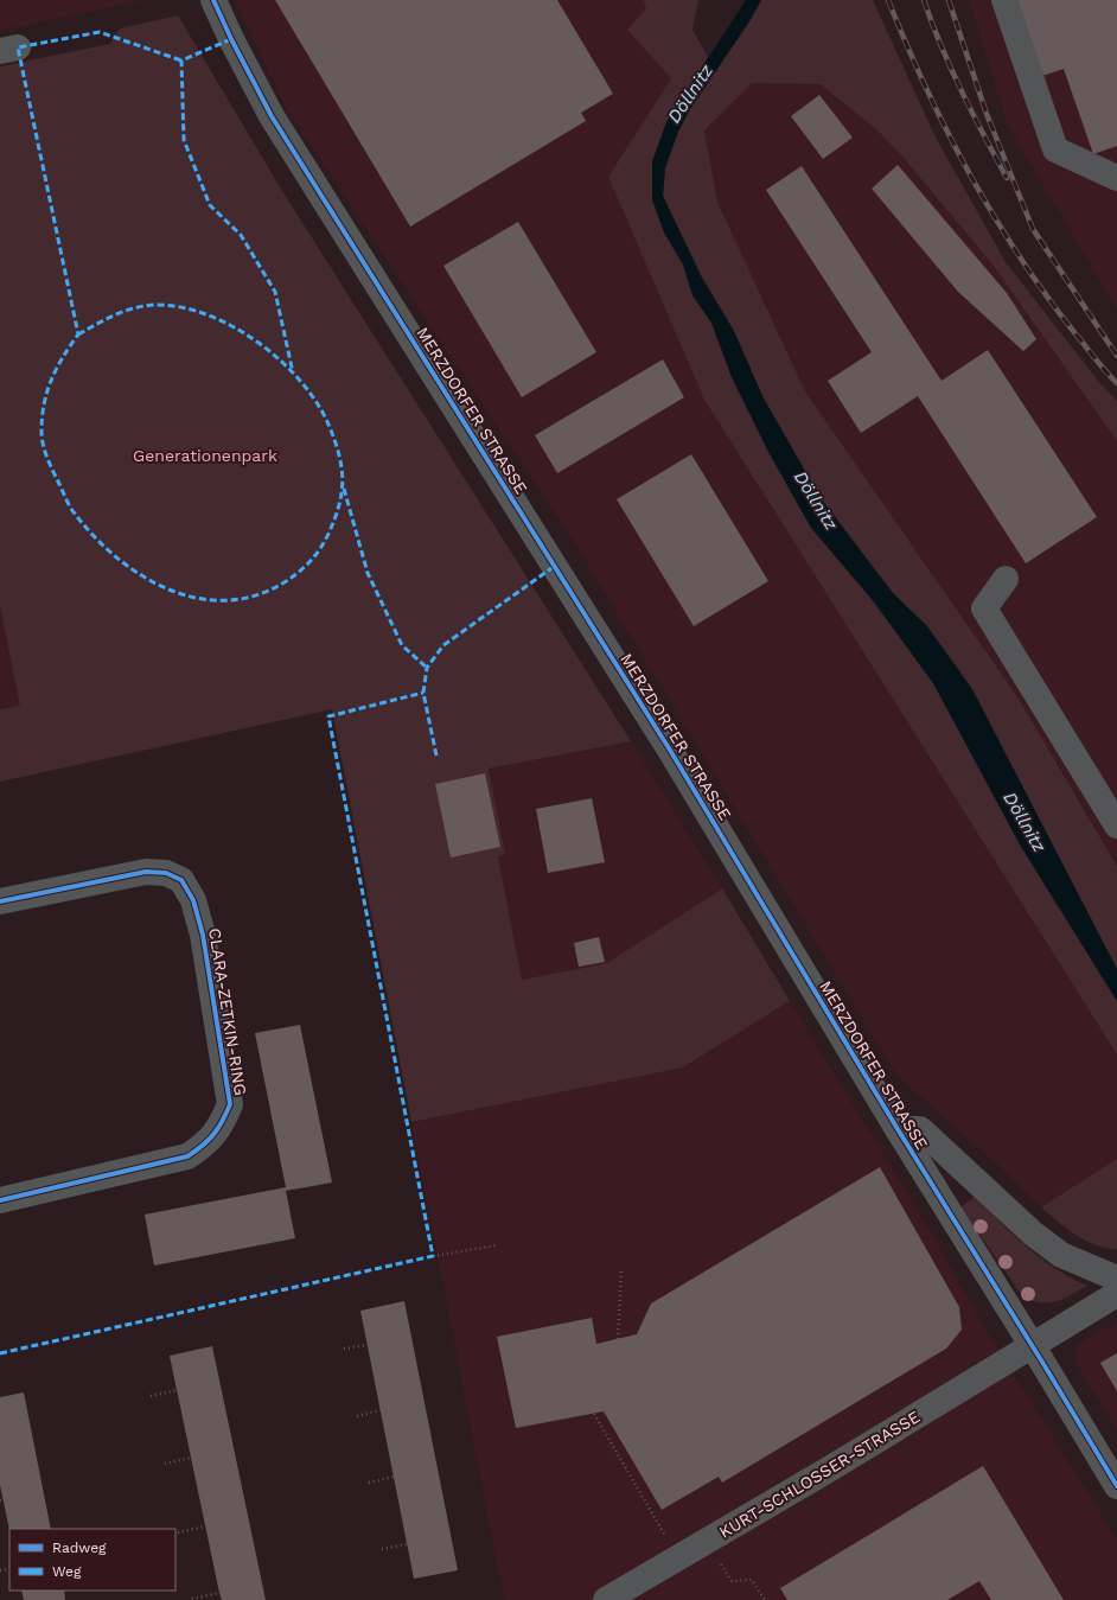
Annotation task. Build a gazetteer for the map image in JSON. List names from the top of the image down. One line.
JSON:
{"streets":{"street":["MERZDORFER STRASSE","CLARA-ZETKIN-RING","KURT-SCHLOSSER-STRASSE"]},"crossings":[["MERZDORFER STRASSE","KURT-SCHLOSSER-STRASSE"]],"water":["Döllnitz"],"parks":["Generationenpark"],"legend":["Radweg","Weg"]}
